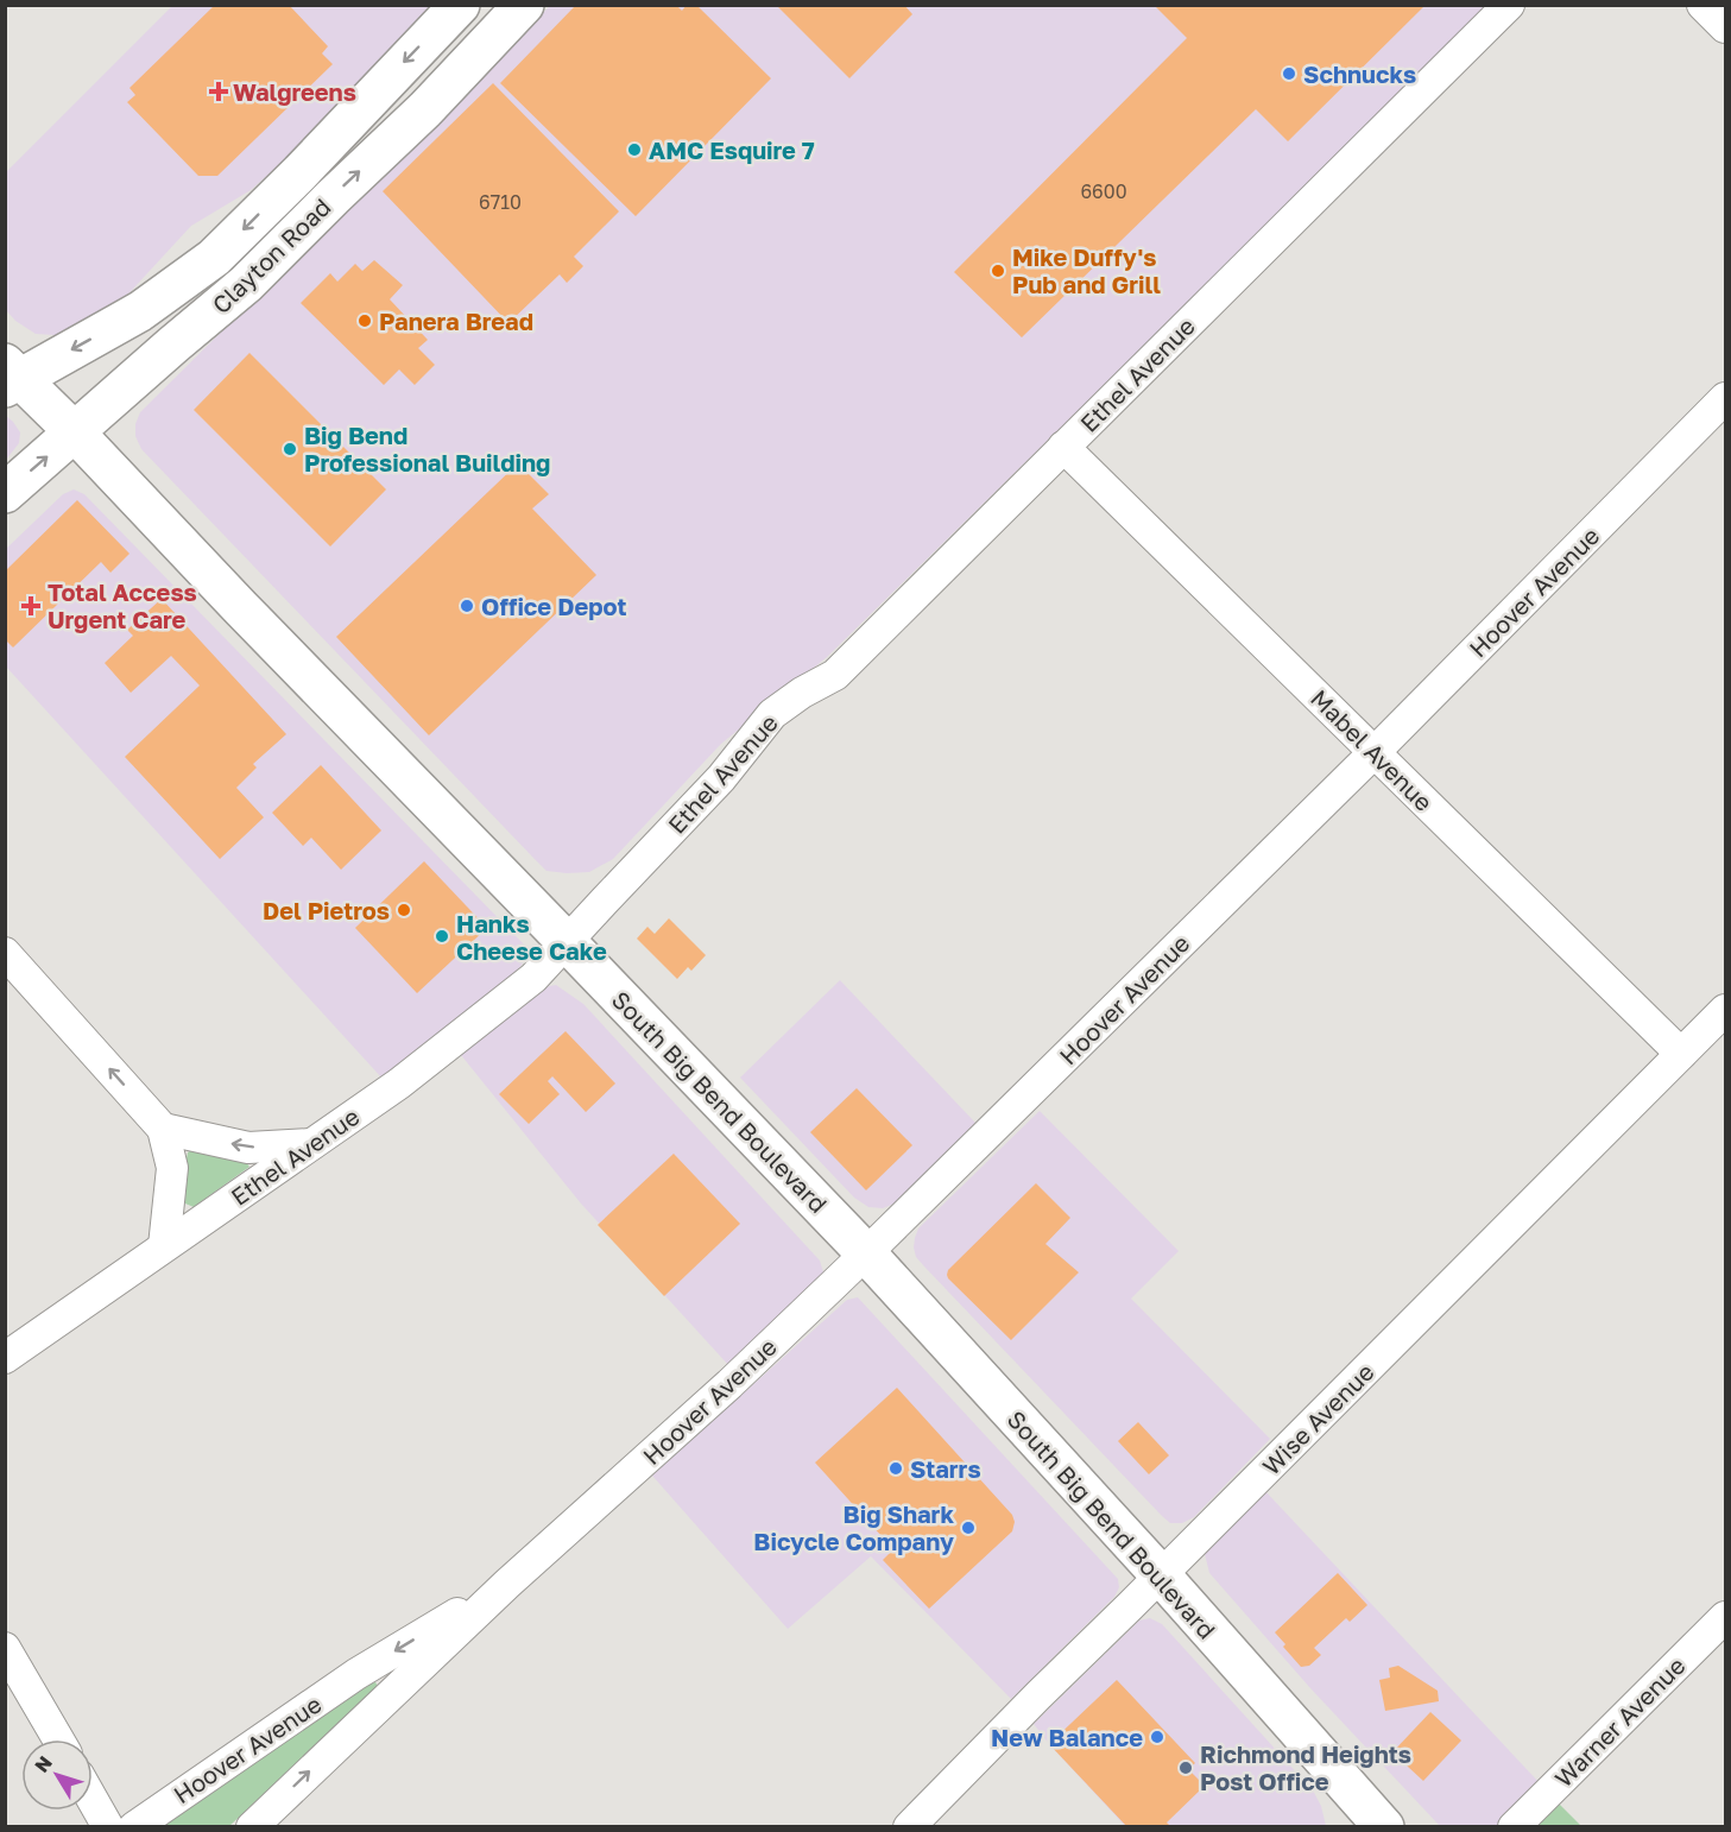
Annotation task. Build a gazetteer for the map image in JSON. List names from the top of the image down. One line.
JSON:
{"streets":{"main road":["Clayton Road","South Big Bend Boulevard"],"street":["Ethel Avenue","Hoover Avenue","Mabel Avenue","Wise Avenue","Warner Avenue"]},"crossings":[["Clayton Road","South Big Bend Boulevard"],["Ethel Avenue","Mabel Avenue"],["Ethel Avenue","South Big Bend Boulevard"],["Hoover Avenue","Mabel Avenue"],["Hoover Avenue","South Big Bend Boulevard"],["Mabel Avenue","Wise Avenue"],["South Big Bend Boulevard","Wise Avenue"]],"places":{"other":["Schnucks","AMC Esquire 7","Mike Duffy's Pub and Grill","Panera Bread","Big Bend Professional Building","Office Depot","Del Pietros","Hanks Cheese Cake","Starrs","Big Shark Bicycle Company","New Balance","Richmond Heights Post Office"],"health":["Walgreens","Total Access Urgent Care"]},"house_numbers":["6600","6710"],"north":"top left"}
